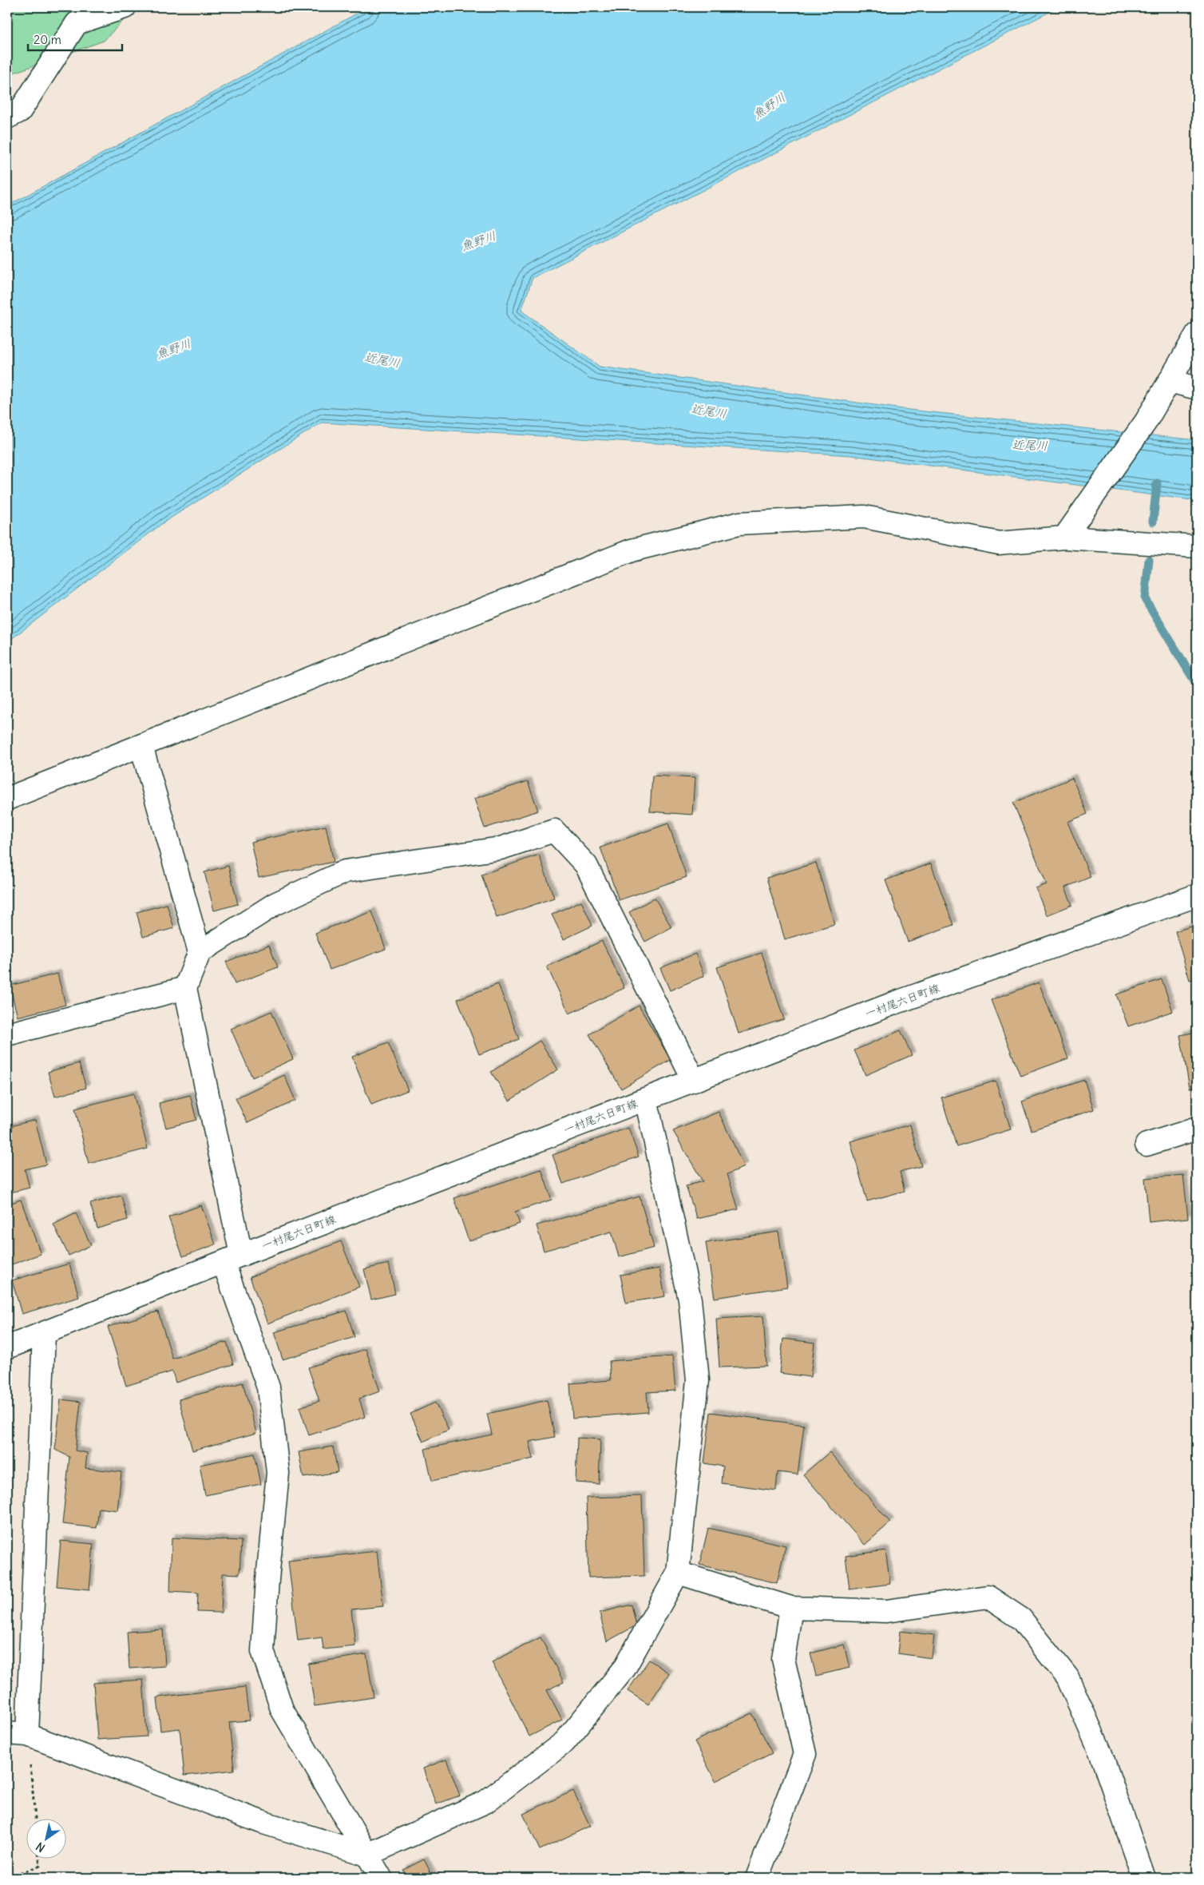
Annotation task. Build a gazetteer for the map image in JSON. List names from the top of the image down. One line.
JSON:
{"streets":{"street":["一村尾六日町線"]},"water":["魚野川","近尾川"],"scale_bar":"20 m","north":"bottom left"}
